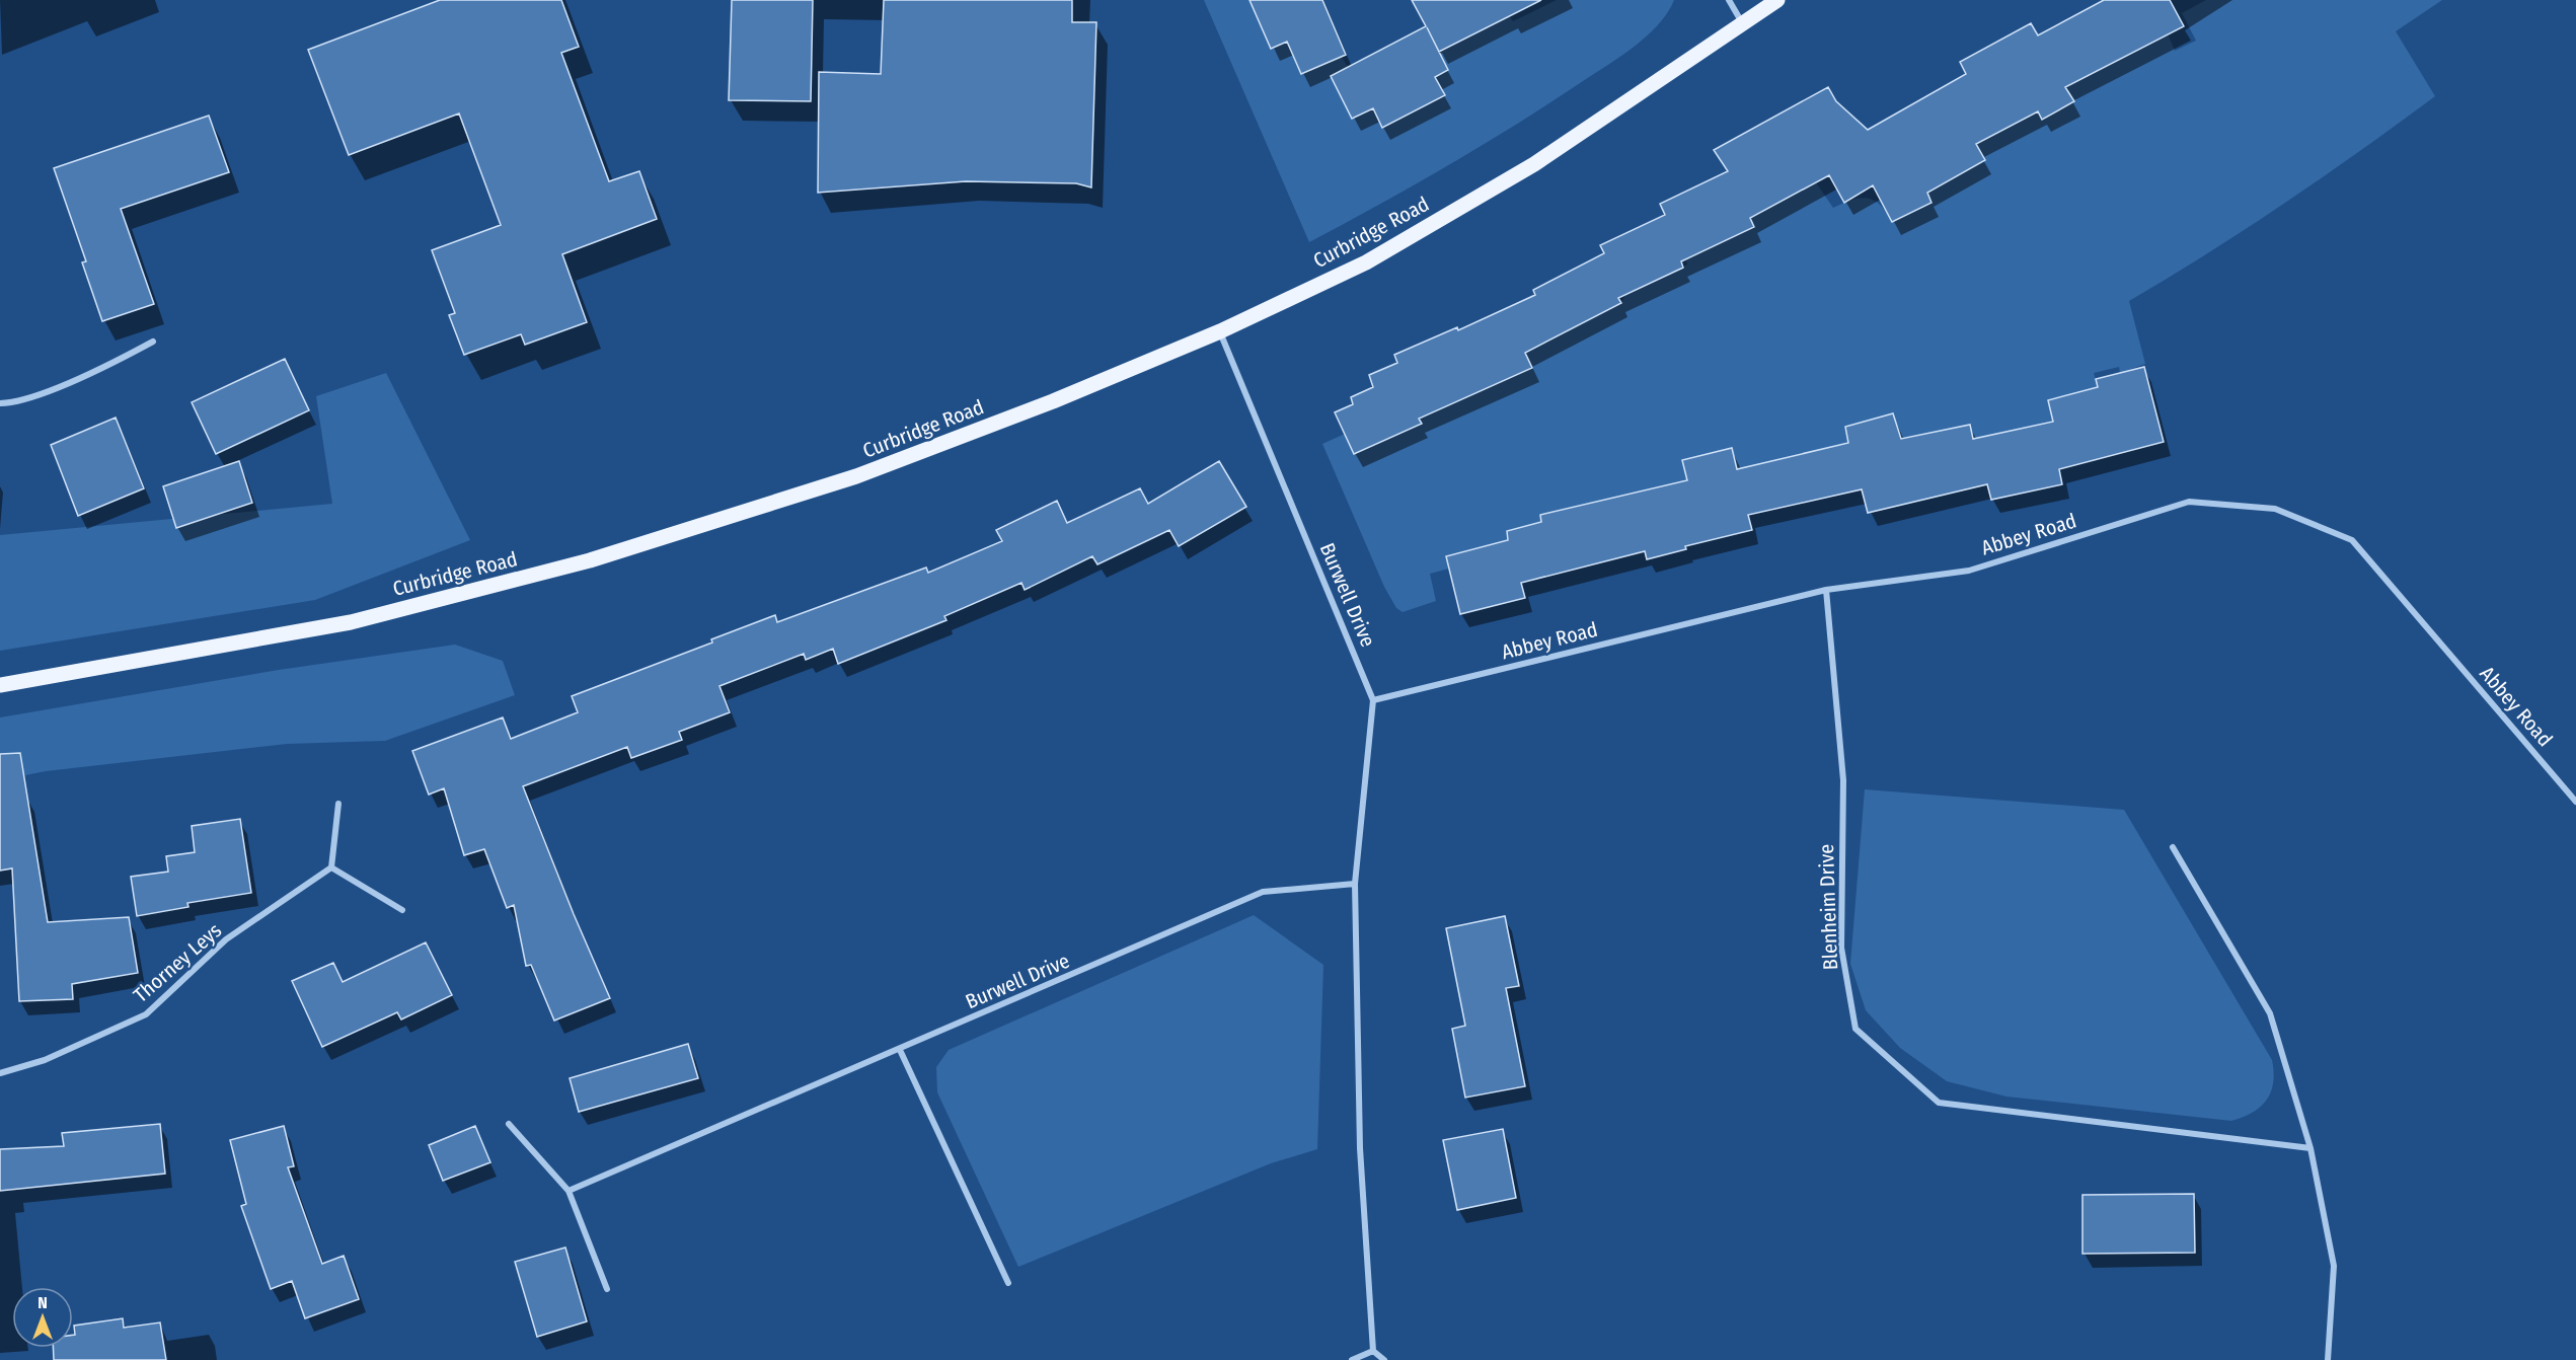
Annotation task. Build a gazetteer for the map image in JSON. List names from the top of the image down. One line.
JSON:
{"streets":{"main road":["Curbridge Road"],"street":["Abbey Road","Burwell Drive","Blenheim Drive","Thorney Leys"]},"crossings":[["Curbridge Road","Burwell Drive"],["Abbey Road","Burwell Drive"],["Abbey Road","Blenheim Drive"]],"north":"top"}
